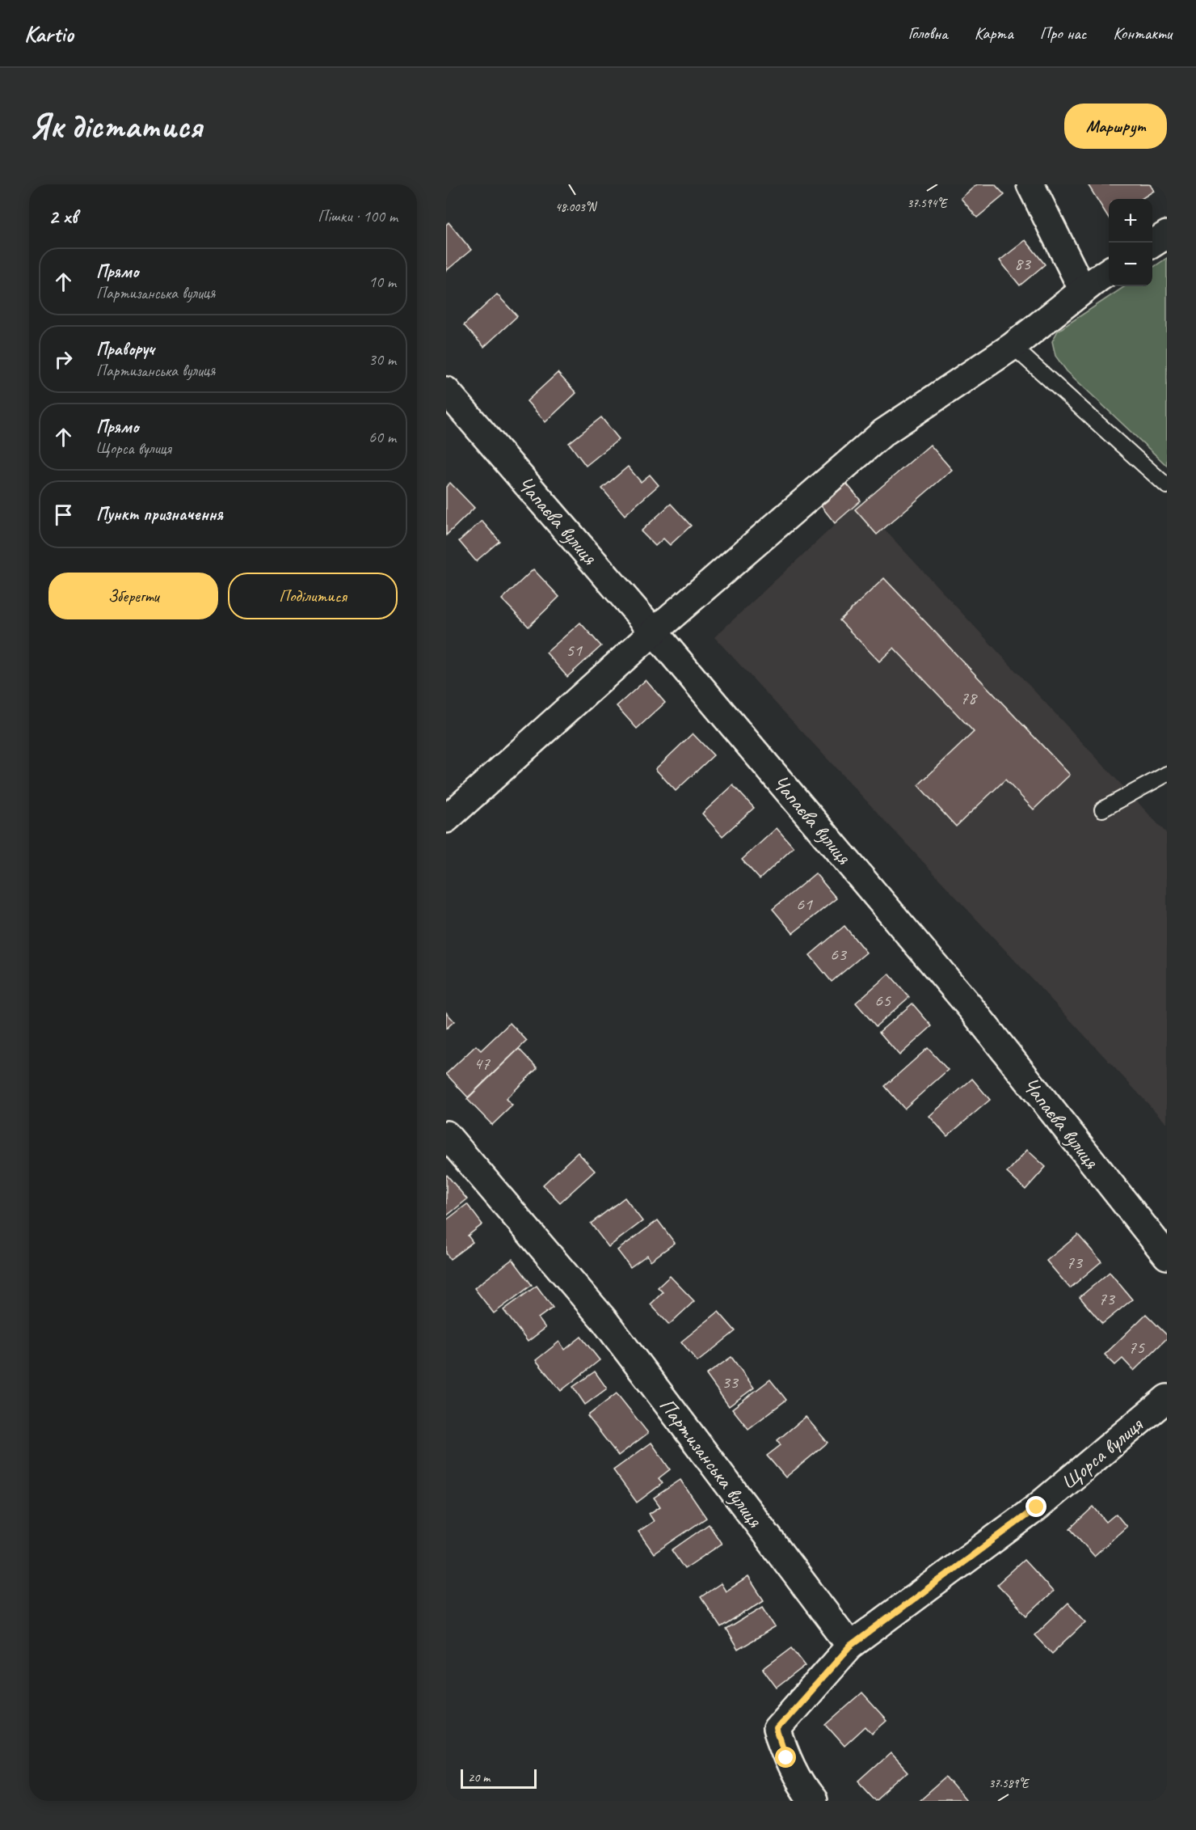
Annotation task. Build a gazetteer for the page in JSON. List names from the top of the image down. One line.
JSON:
{"streets":{"street":["Чапаєва вулиця","Щорса вулиця","Партизанська вулиця"]},"crossings":[["Щорса вулиця","Партизанська вулиця"]],"house_numbers":["83","51","78","61","63","65","47","73","73","75","33"],"scale_bar":"20 m","page":{"header":"Kartio","nav":["Головна","Карта","Про нас","Контакти"],"buttons":["Маршрут",["Зберегти","Поділитися"]],"title":"Як дістатися","heading":["2 хв","Пішки · 100 m"],"map_buttons":["+","−"],"list":[["Прямо","Партизанська вулиця","10 m"],["Праворуч","Партизанська вулиця","30 m"],["Прямо","Щорса вулиця","60 m"],"Пункт призначення"],"scale":"20 m"},"coordinates":["37.594°E","48.003°N","37.589°E"]}
